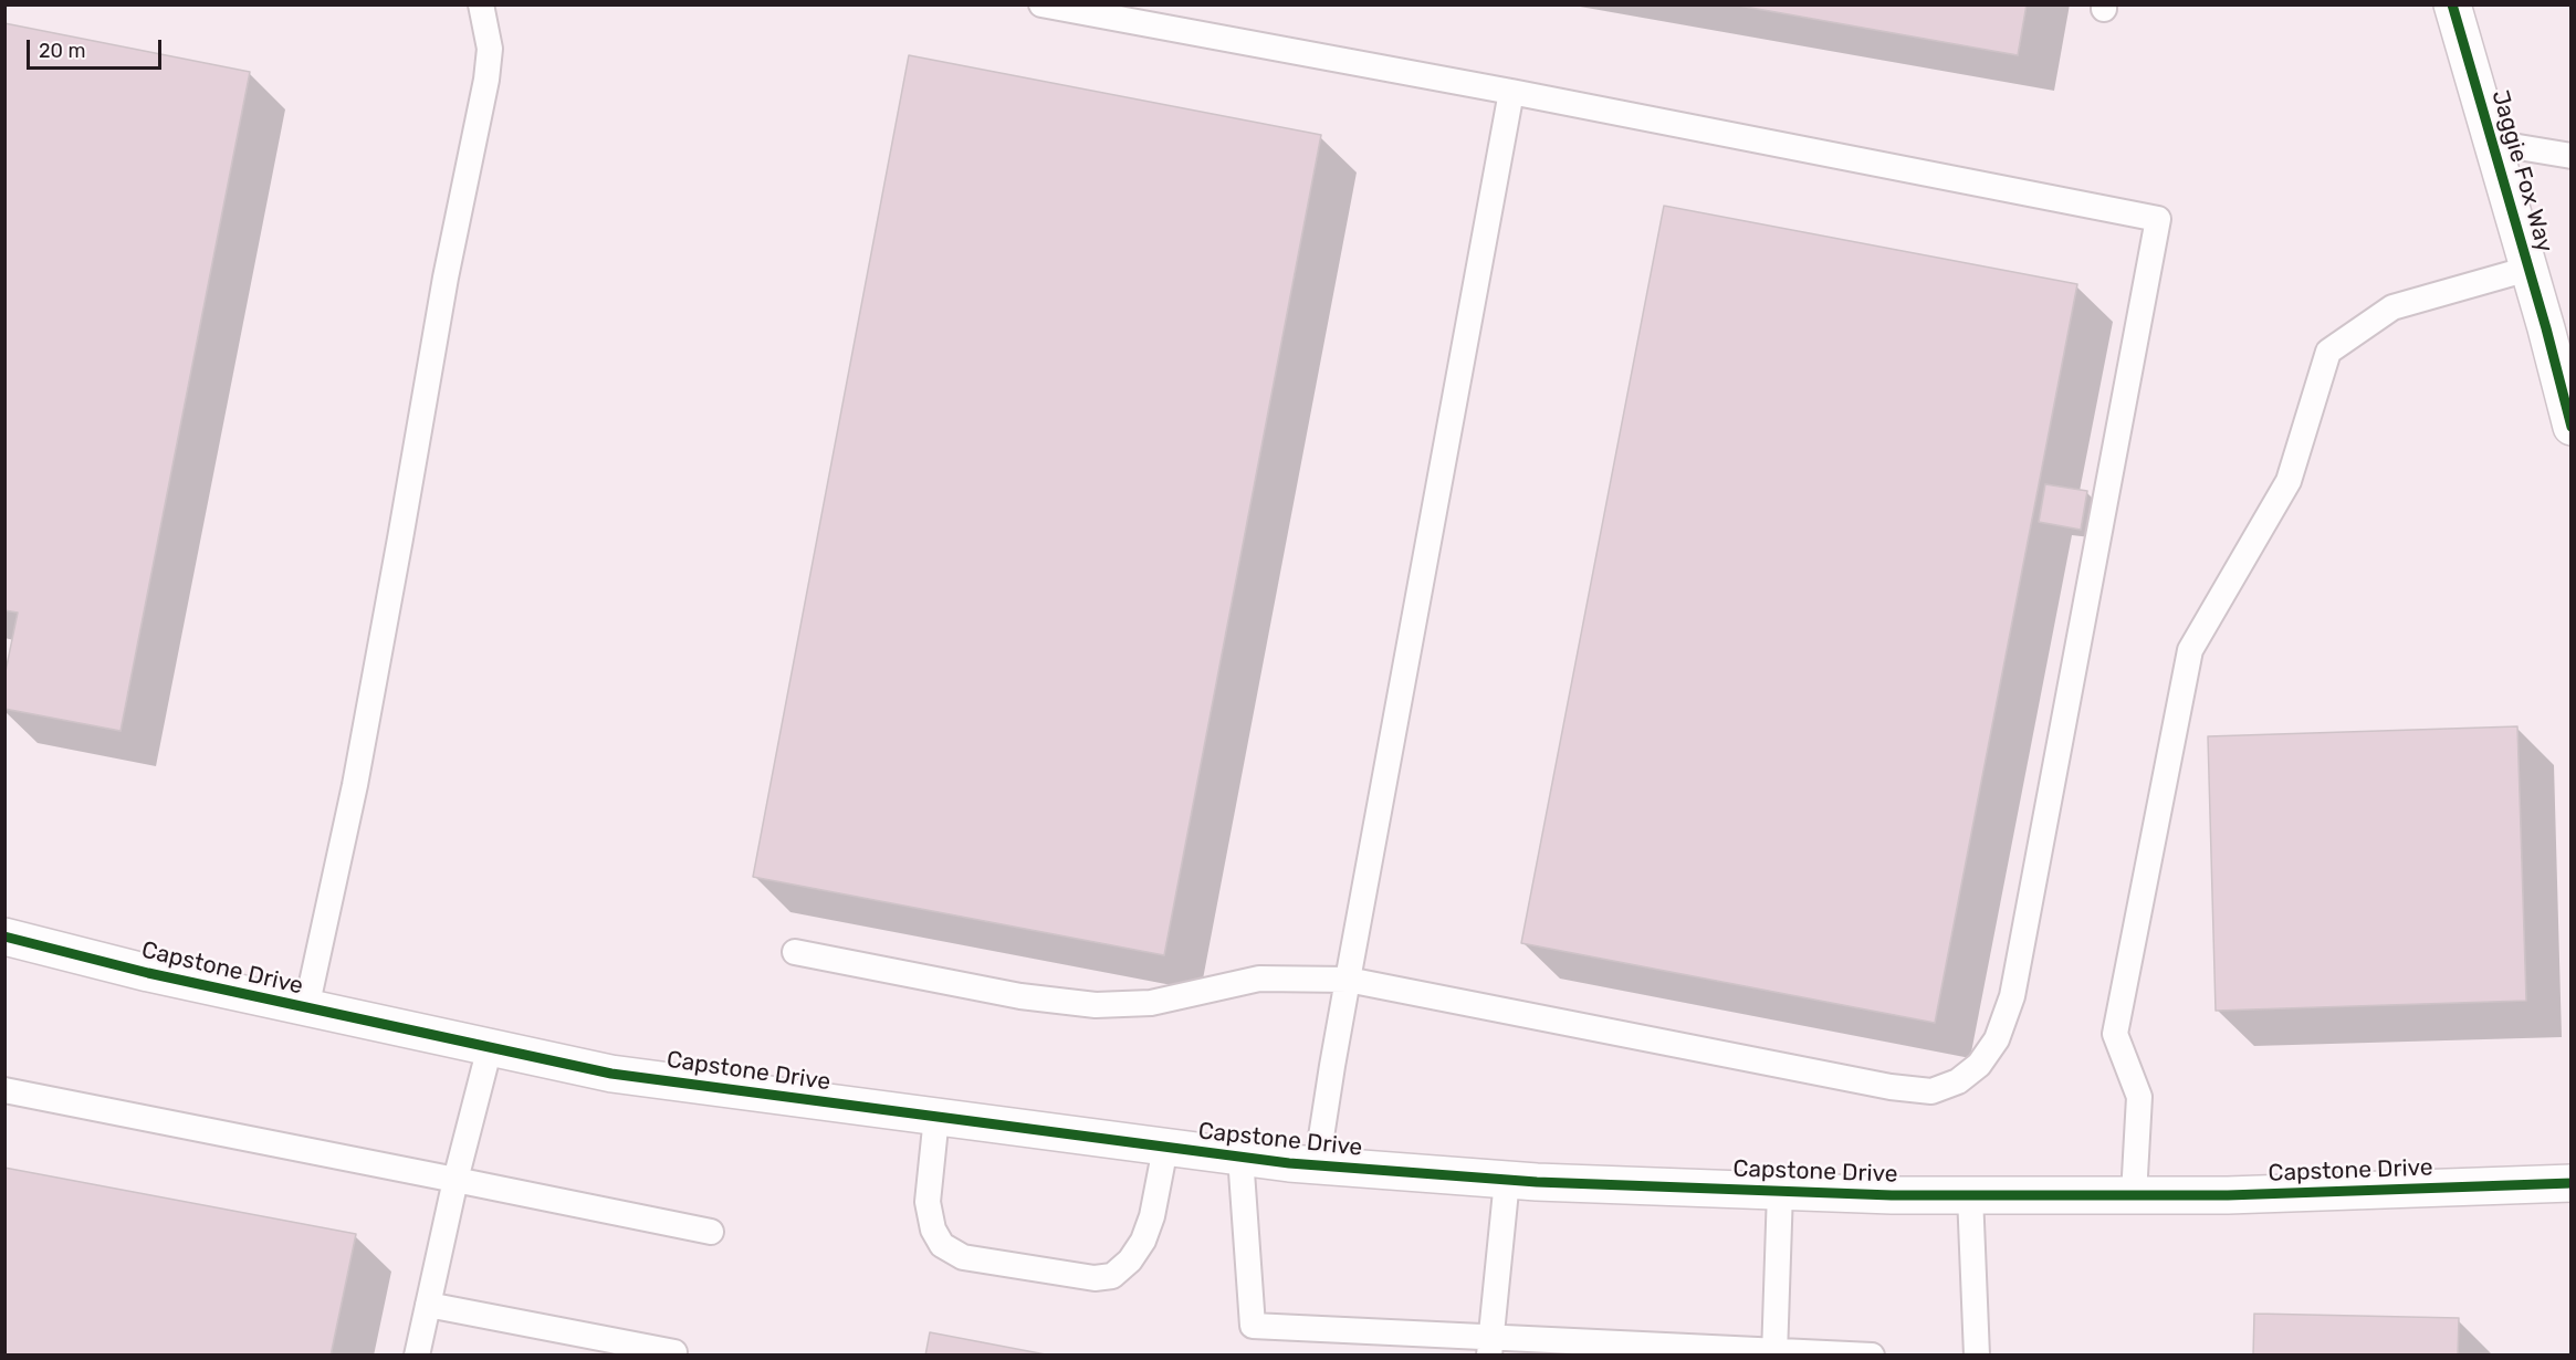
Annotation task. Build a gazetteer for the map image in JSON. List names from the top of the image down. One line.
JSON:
{"streets":{"street":["Jaggie Fox Way","Capstone Drive"]},"scale_bar":"20 m"}
